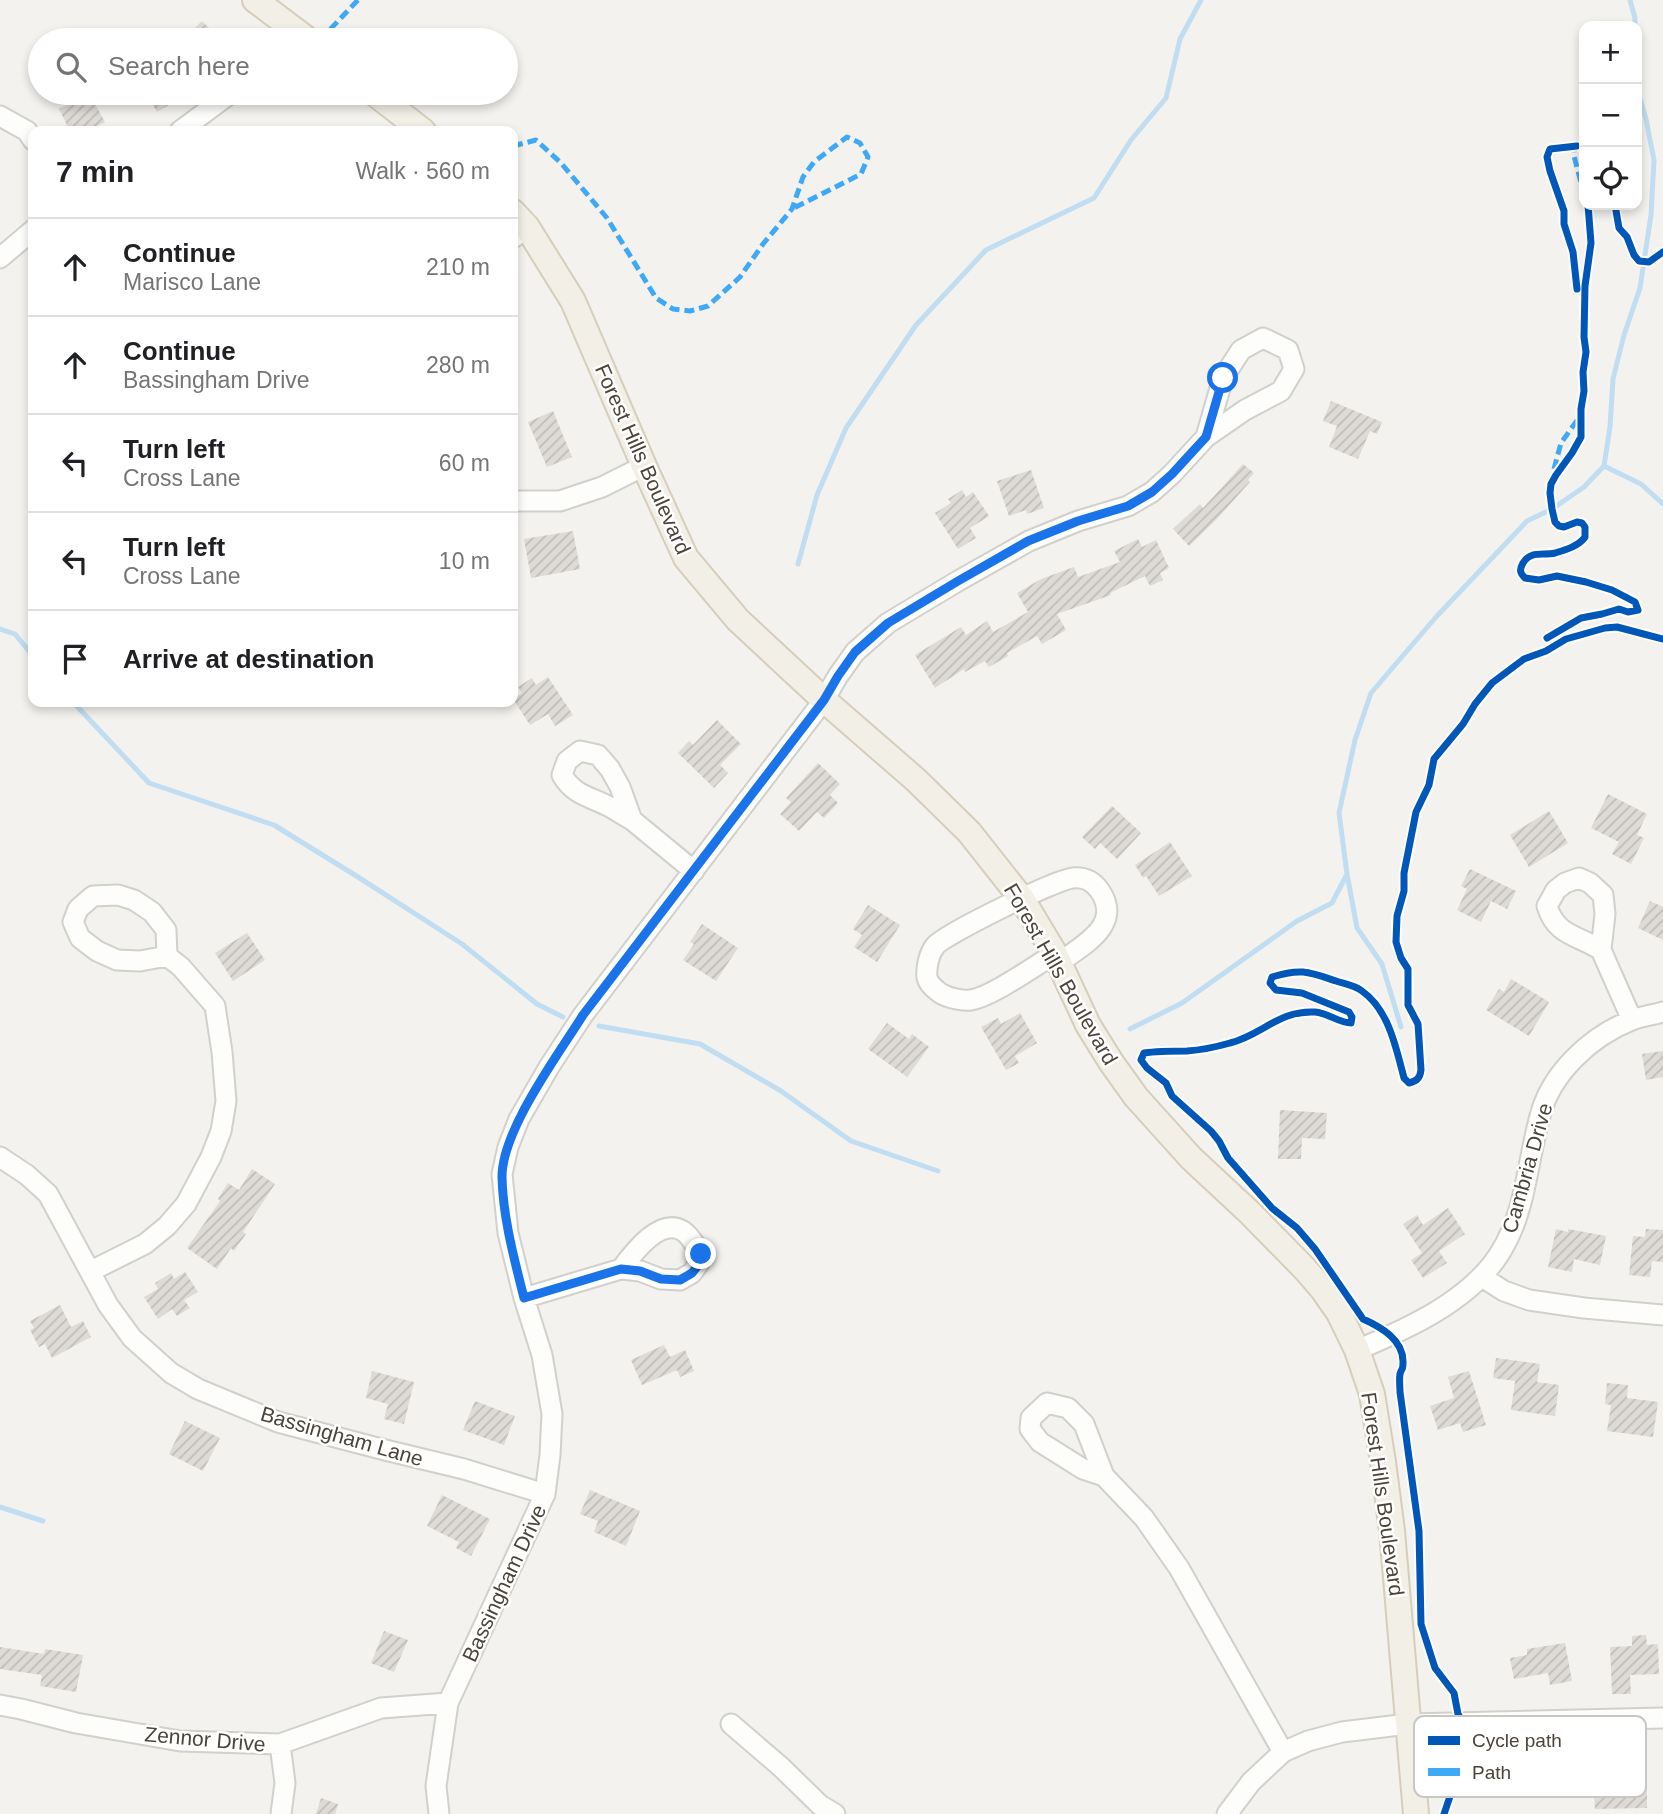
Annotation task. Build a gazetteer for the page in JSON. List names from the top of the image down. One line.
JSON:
{"streets":{"main road":["Forest Hills Boulevard"],"street":["Cambria Drive","Bassingham Lane","Bassingham Drive","Zennor Drive"]},"crossings":[["Forest Hills Boulevard","Cambria Drive"],["Forest Hills Boulevard","Bassingham Drive"],["Bassingham Lane","Bassingham Drive"],["Bassingham Drive","Zennor Drive"]],"legend":["Cycle path","Path"],"page":{"map_buttons":["+","−"],"search":"Search here","heading":["7 min","Walk · 560 m"],"list":[["Continue","Marisco Lane","210 m"],["Continue","Bassingham Drive","280 m"],["Turn left","Cross Lane","60 m"],["Turn left","Cross Lane","10 m"],"Arrive at destination"]}}
